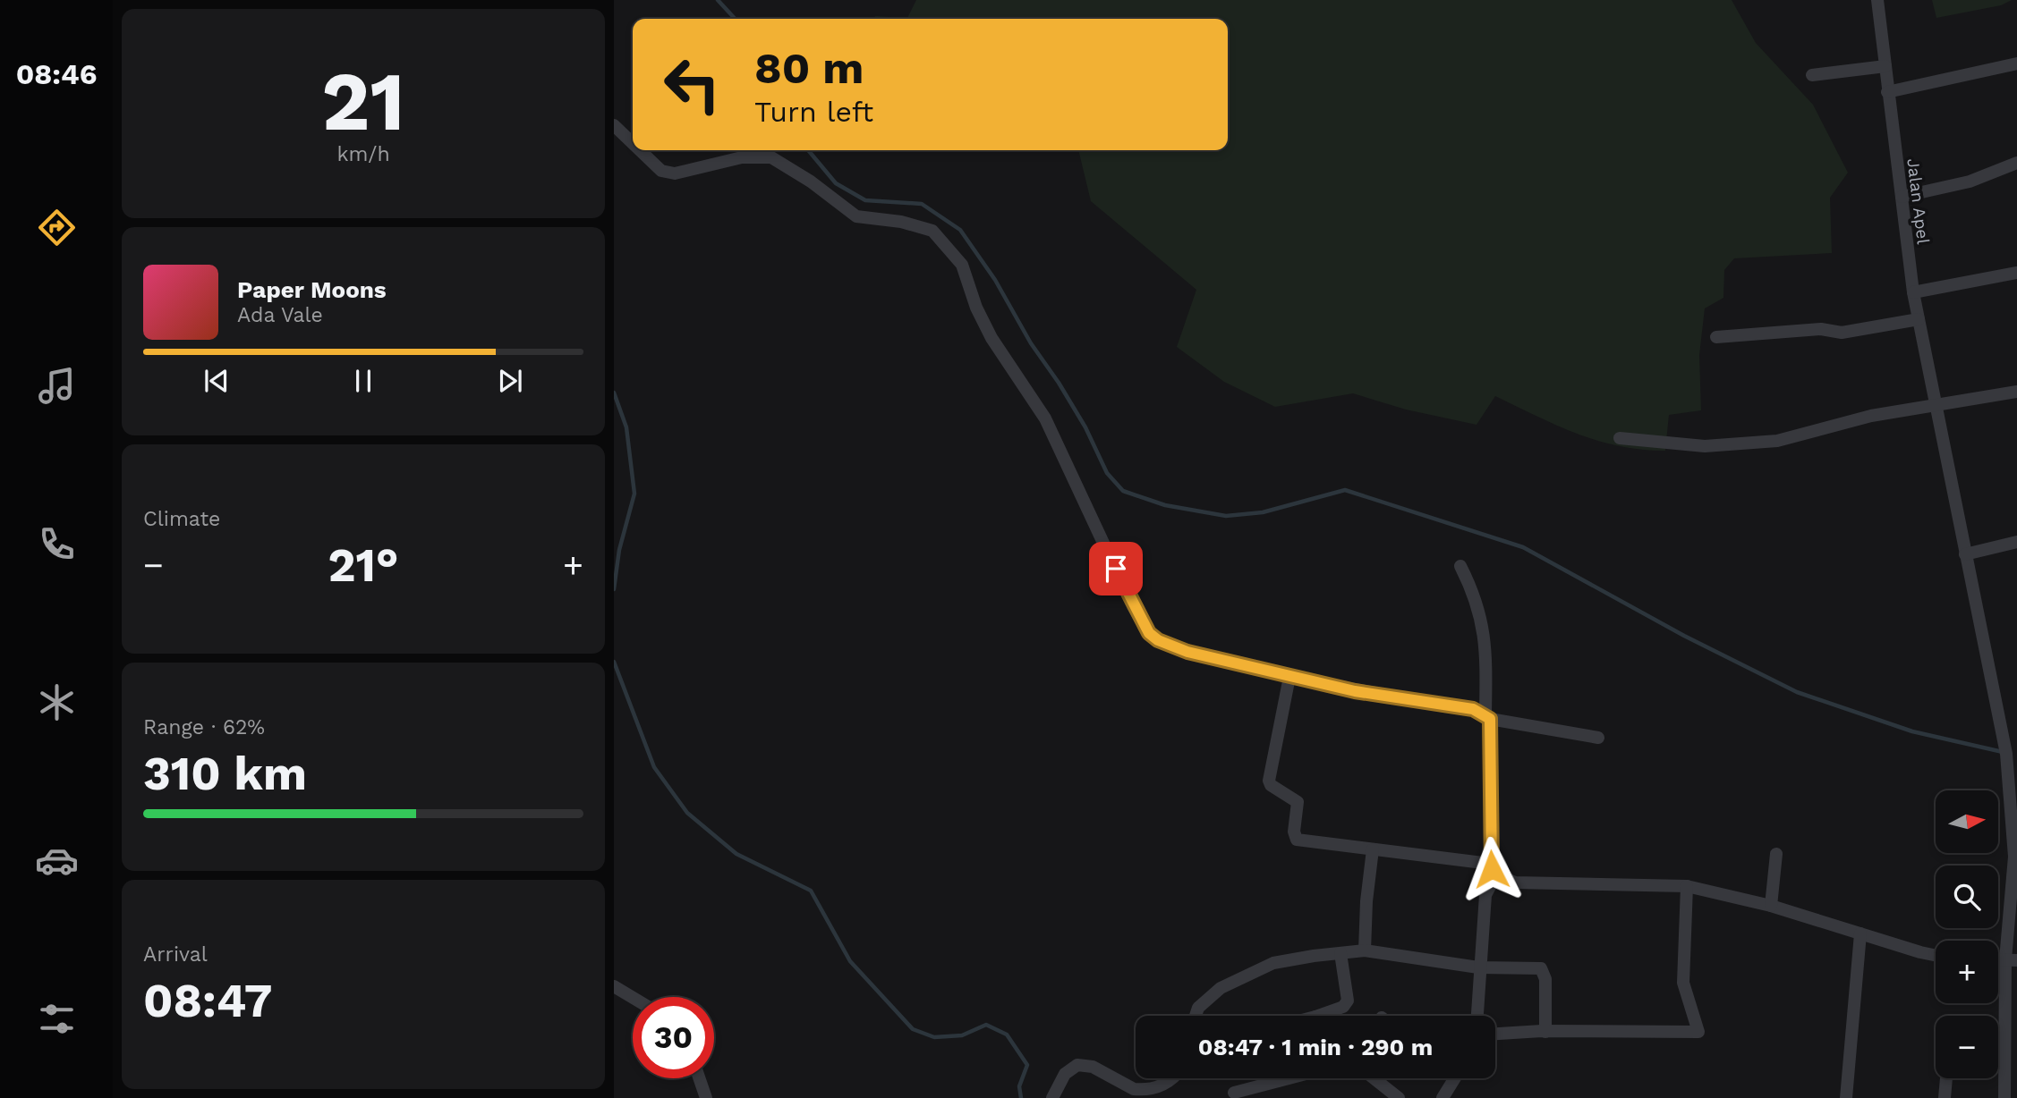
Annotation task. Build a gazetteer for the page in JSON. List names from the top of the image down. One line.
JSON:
{"streets":{"street":["Jalan Apel"]},"north":"right","page":{"tabs":"08:46","tile":[["21","km/h"],"Climate",["Range · 62%","310 km"],["Arrival","08:47"]],"turn":["80 m","Turn left"],"song":["Paper Moons","Ada Vale"],"heat":["−","21°","+"],"map_buttons":["+","−"],"limit":"30","trip":"08:47 · 1 min · 290 m"}}
